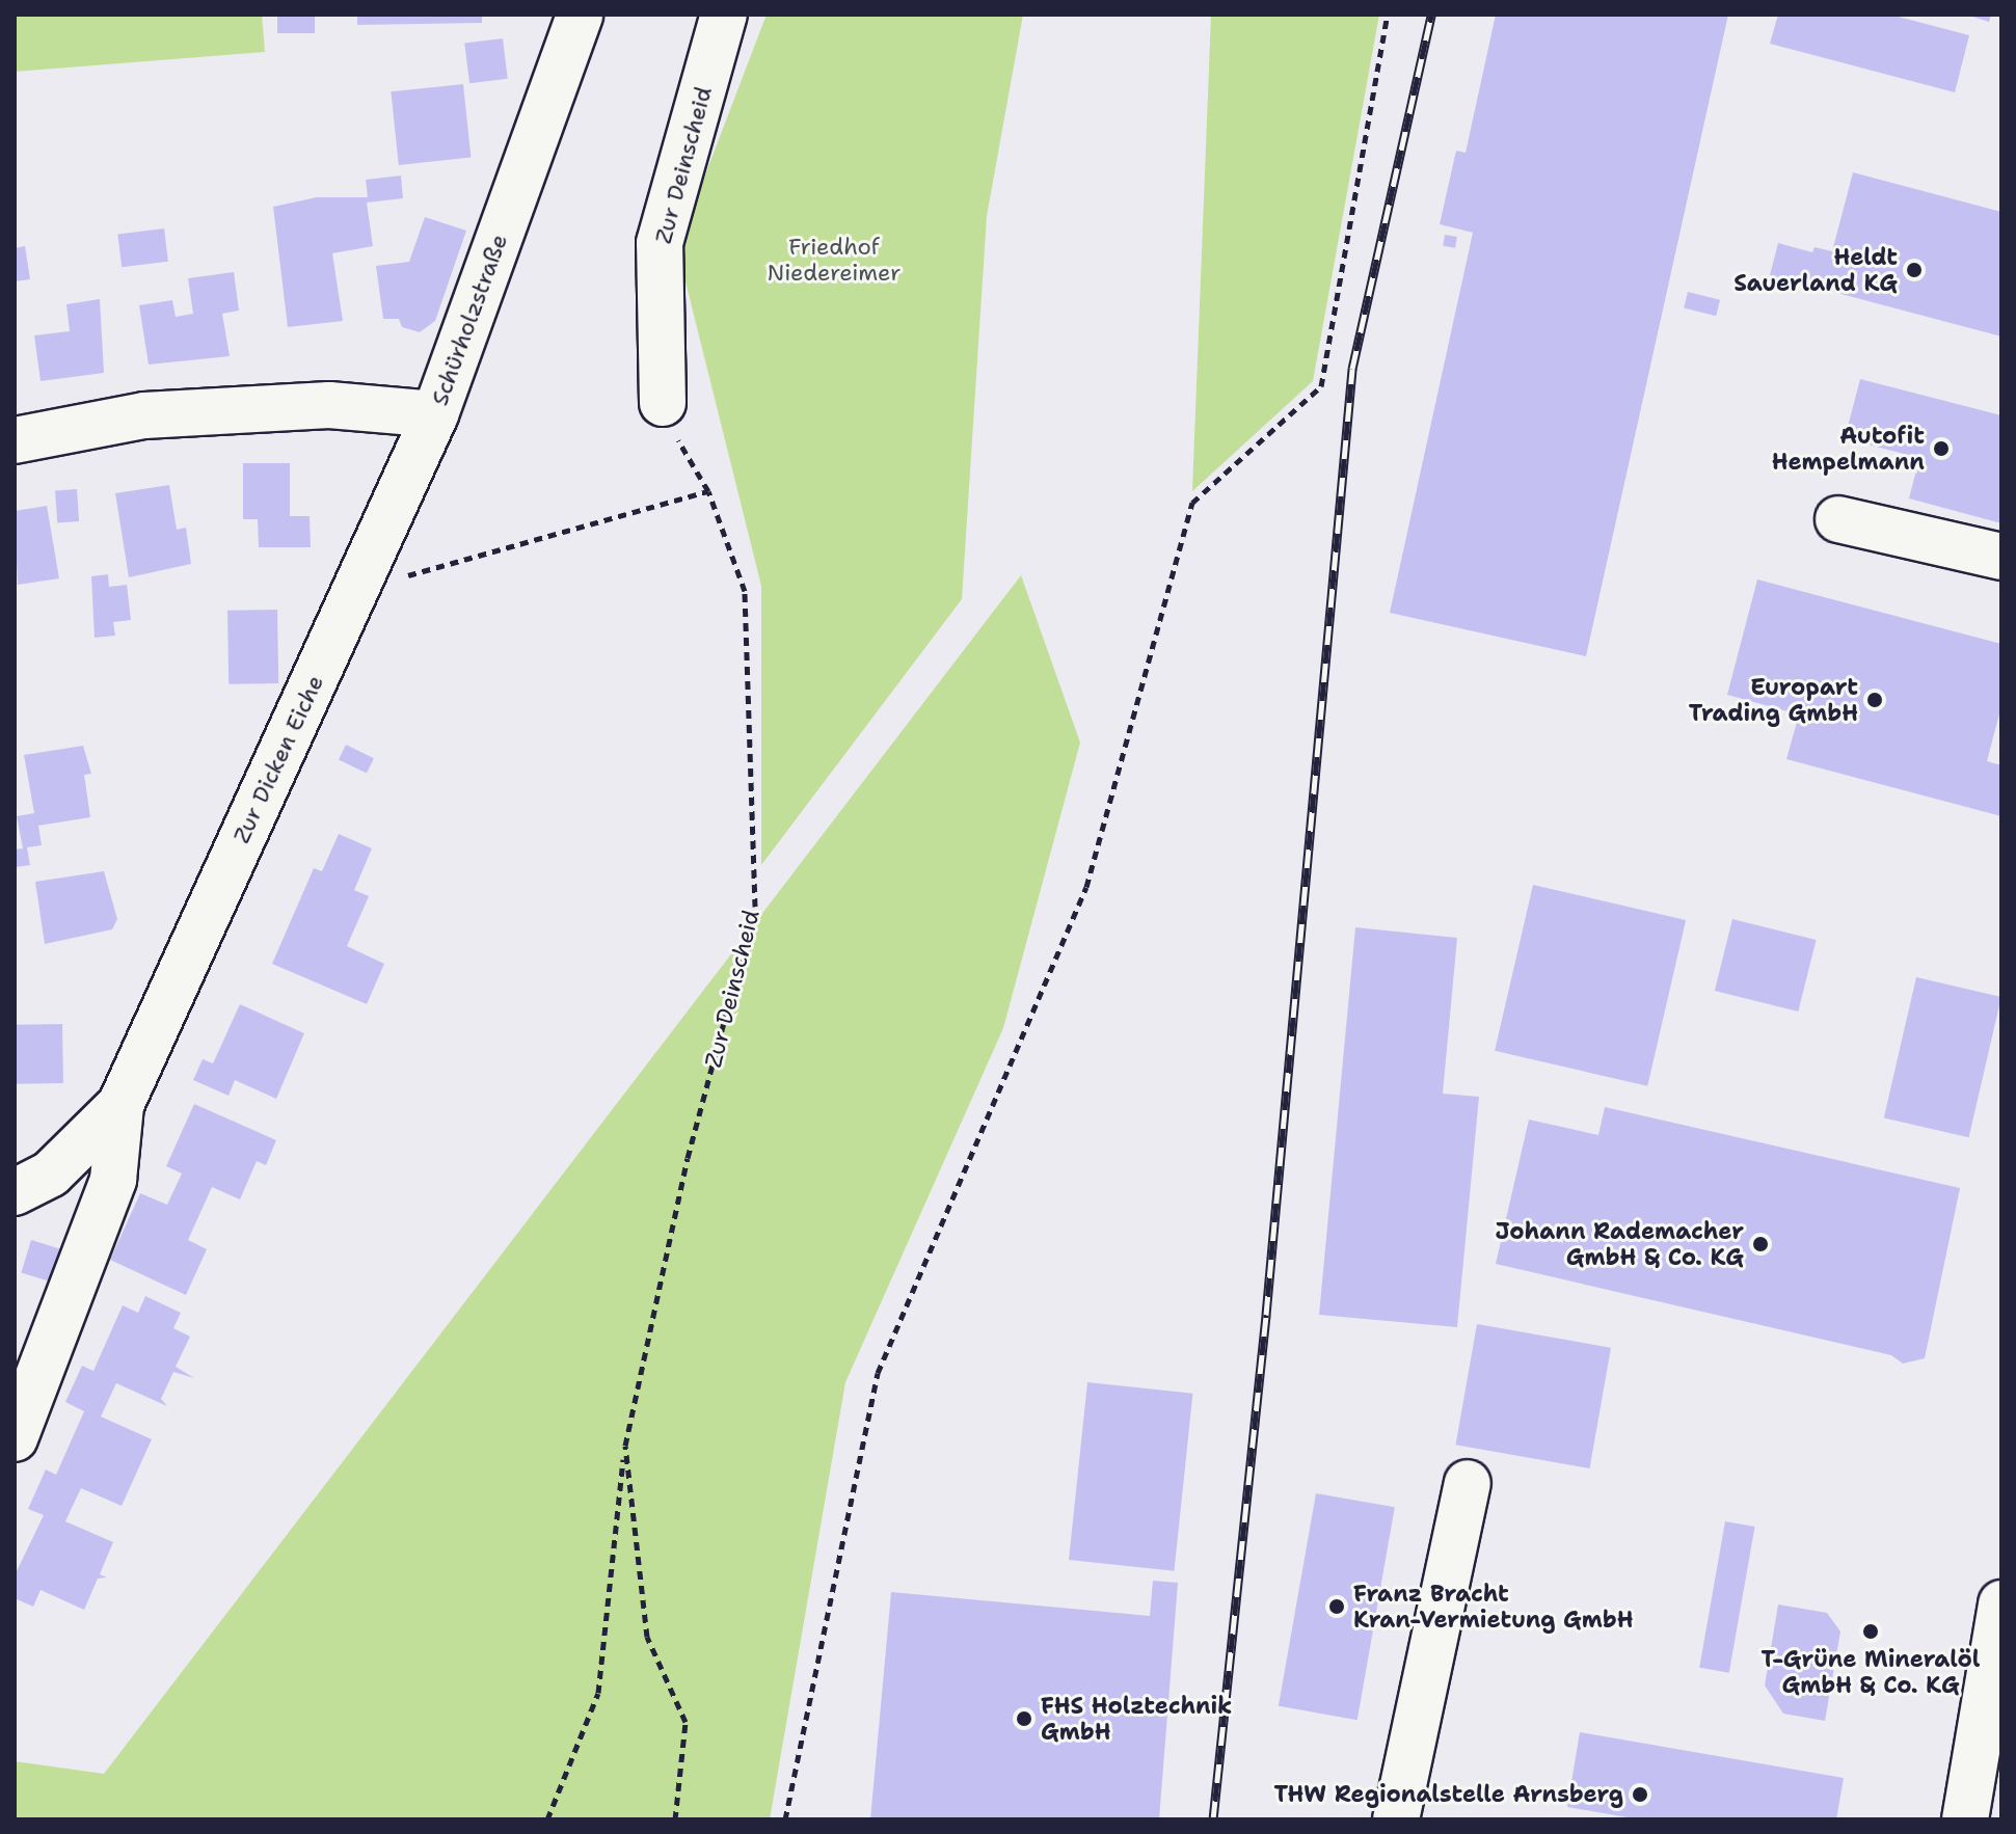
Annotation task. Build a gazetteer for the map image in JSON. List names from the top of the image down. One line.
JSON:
{"streets":{"street":["Zur Deinscheid","Schürholzstraße","Zur Dicken Eiche"]},"crossings":[["Schürholzstraße","Zur Dicken Eiche"]],"parks":["Friedhof Niedereimer"],"places":["Heldt Sauerland KG","Autofit Hempelmann","Europart Trading GmbH","Johann Rademacher GmbH & Co. KG","Franz Bracht Kran-Vermietung GmbH","T-Grüne Mineralöl GmbH & Co. KG","FHS Holztechnik GmbH","THW Regionalstelle Arnsberg"]}
